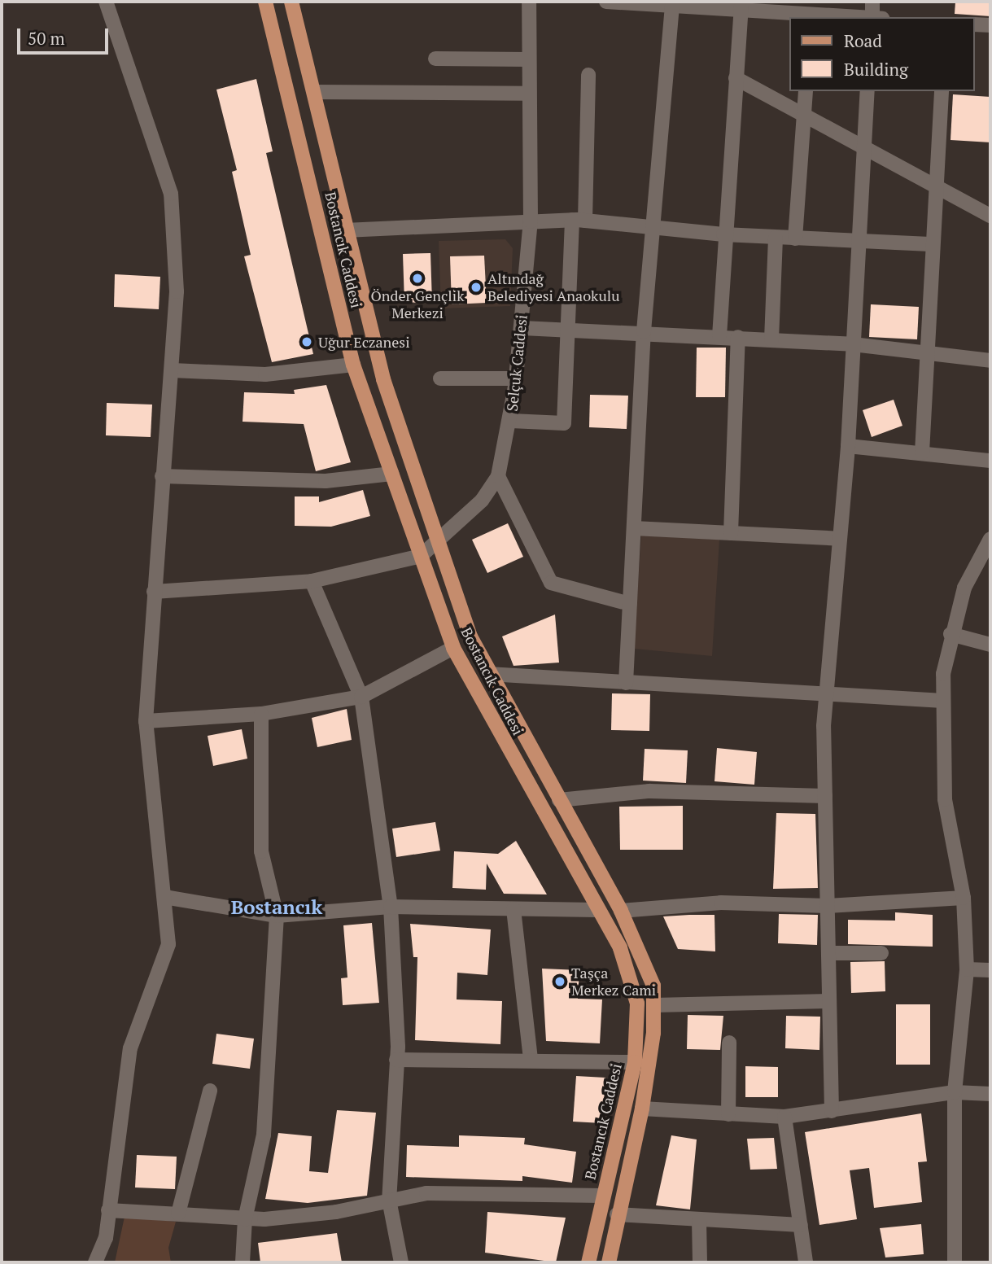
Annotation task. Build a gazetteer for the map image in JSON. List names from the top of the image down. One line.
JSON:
{"streets":{"main road":["Bostancık Caddesi"],"street":["Selçuk Caddesi"]},"crossings":[["Bostancık Caddesi","Selçuk Caddesi"]],"districts":["Bostancık"],"places":["Önder Gençlik Merkezi","Altındağ Belediyesi Anaokulu","Uğur Eczanesi","Taşça Merkez Cami"],"legend":["Road","Building"],"scale_bar":"50 m"}
